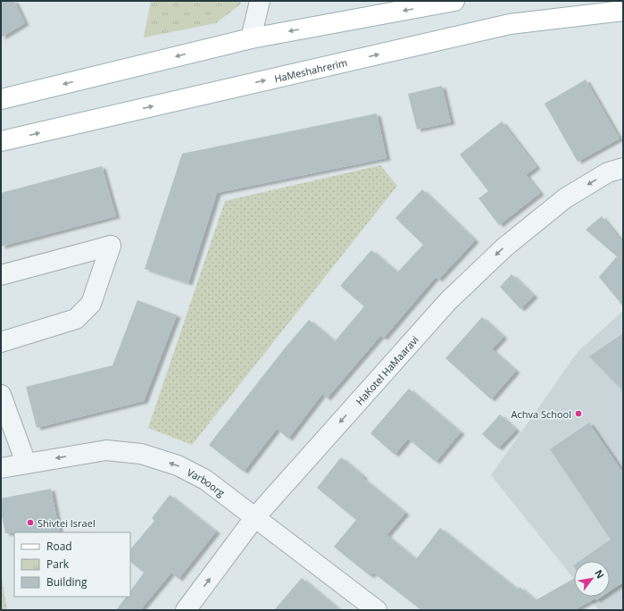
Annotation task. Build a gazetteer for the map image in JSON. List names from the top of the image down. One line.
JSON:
{"streets":{"main road":["HaMeshahrerim"],"street":["HaKotel HaMaaravi","Varboorg"]},"crossings":[["HaKotel HaMaaravi","Varboorg"]],"one_way":["Varboorg"],"places":["Achva School","Shivtei Israel"],"legend":["Road","Park","Building"],"north":"top right"}
